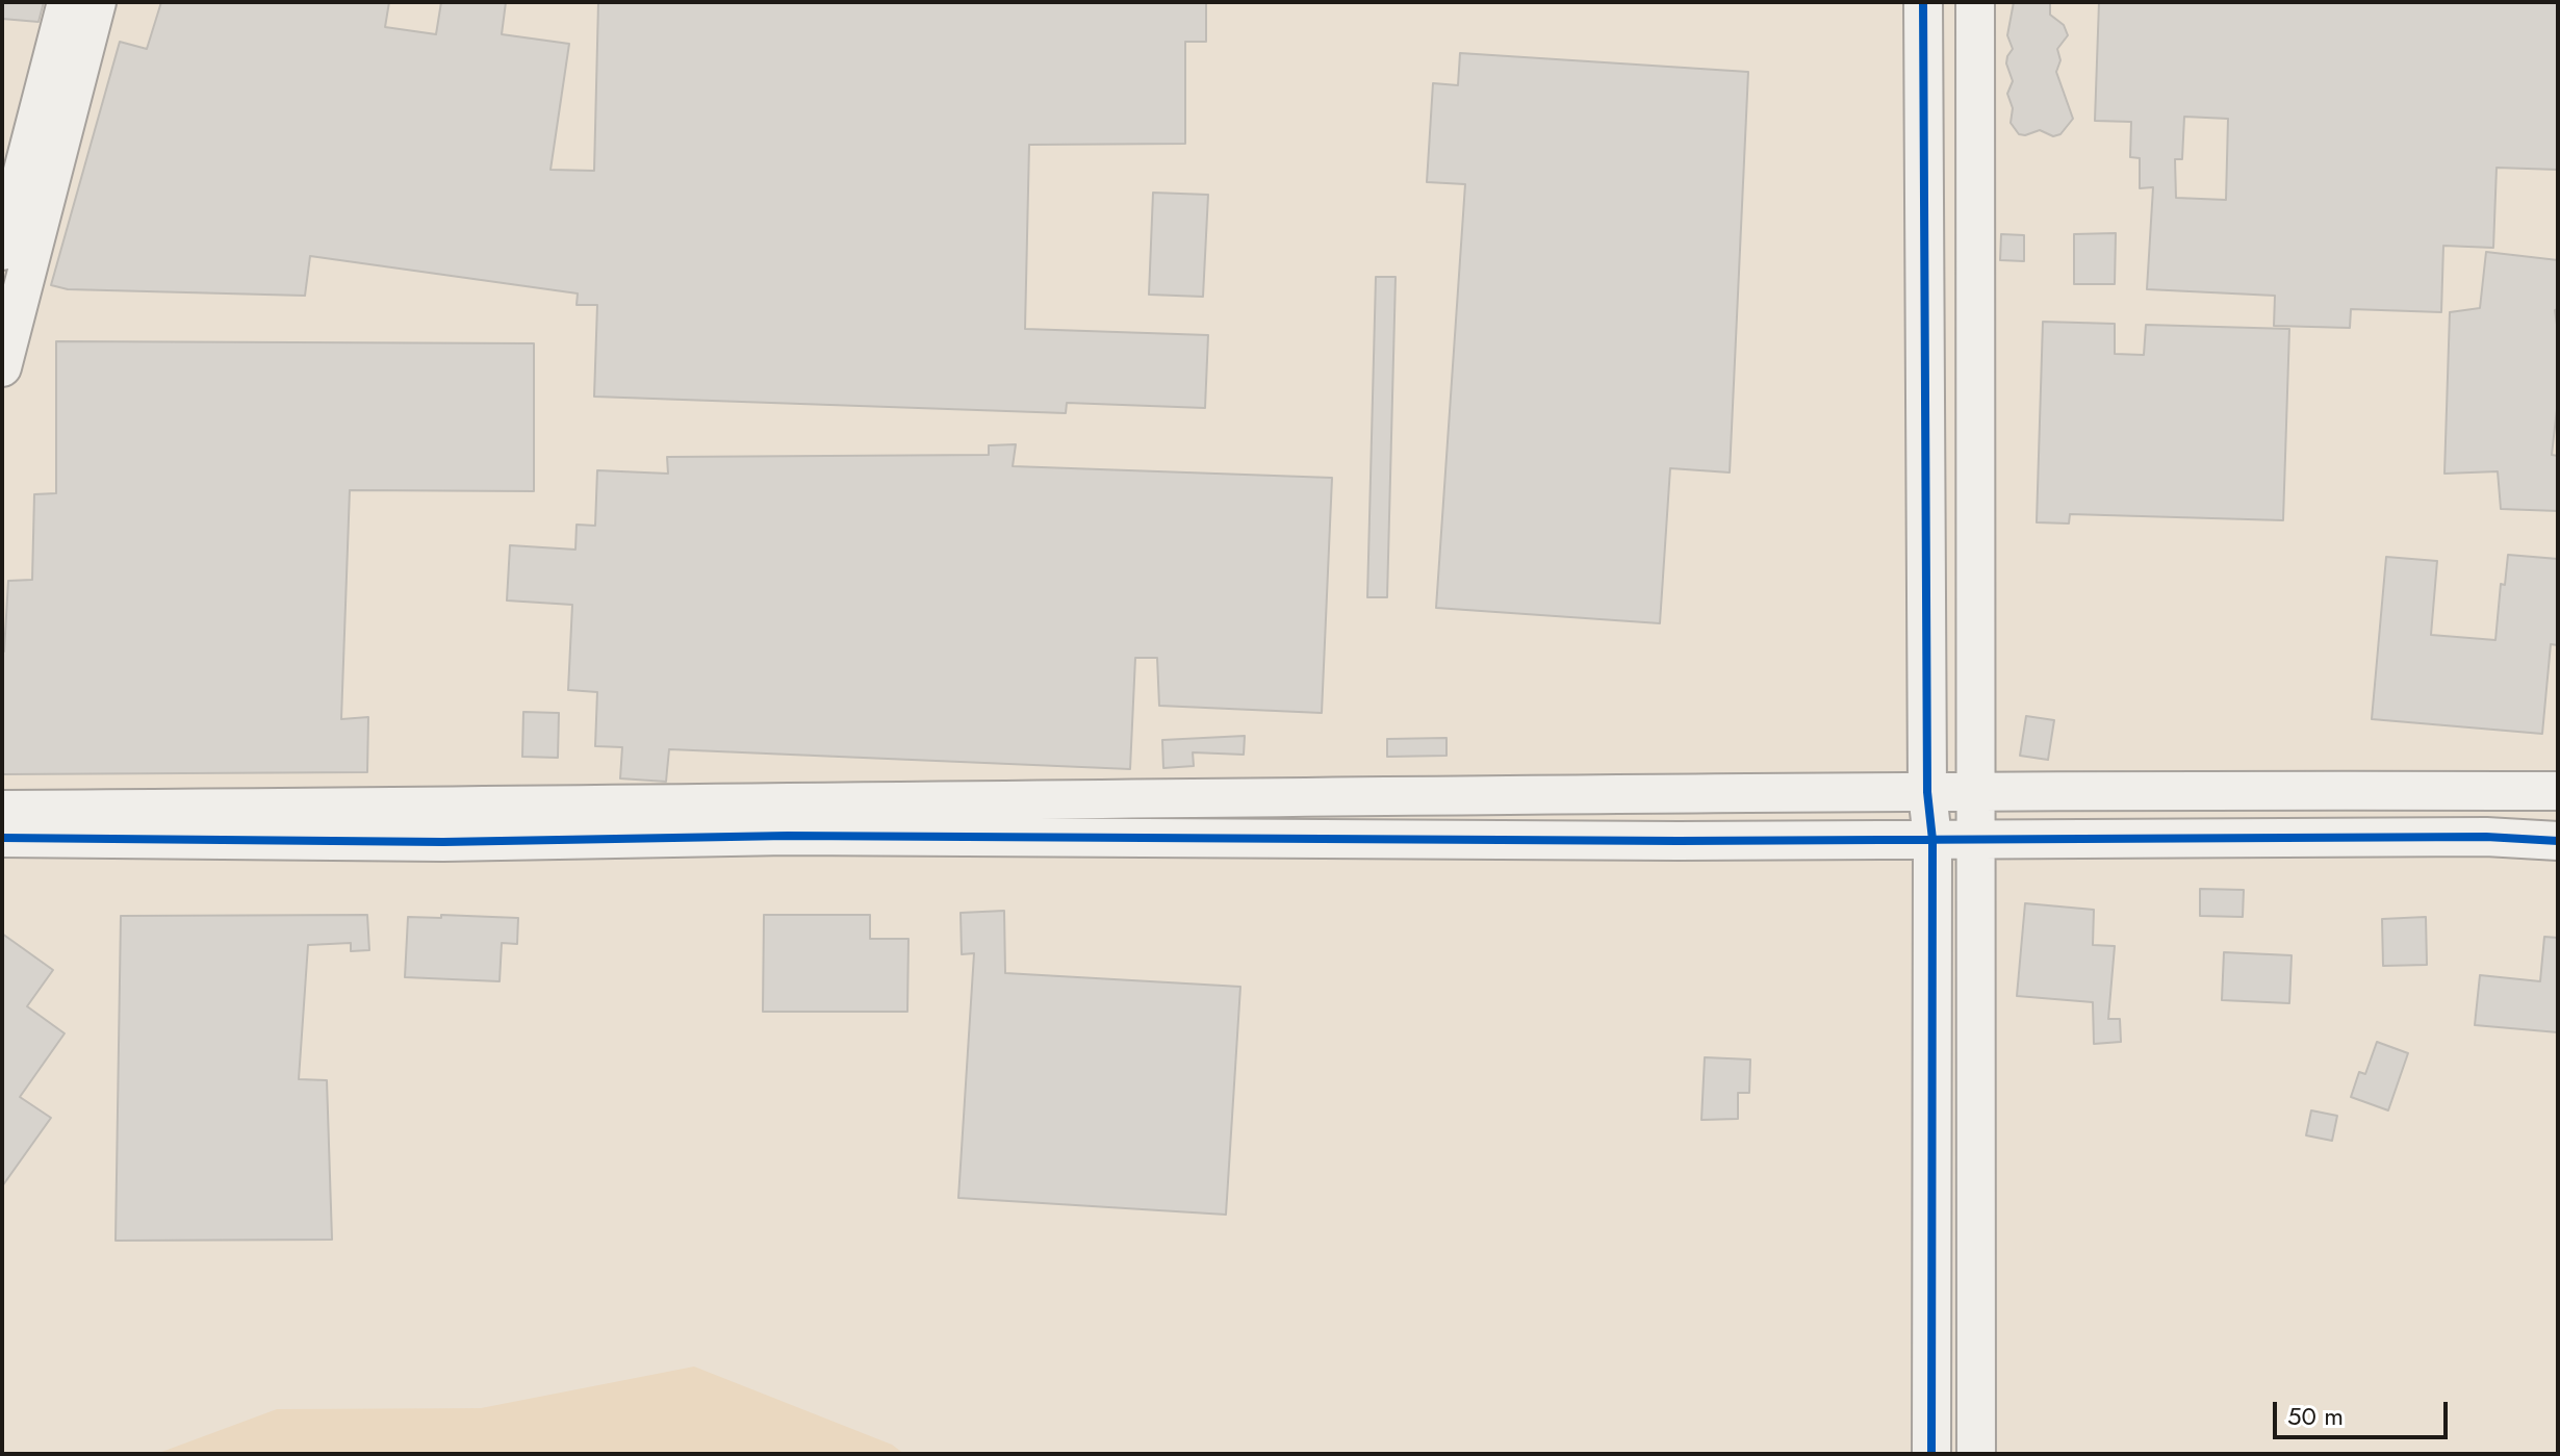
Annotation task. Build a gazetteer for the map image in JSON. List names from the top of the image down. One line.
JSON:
{"scale_bar":"50 m"}
